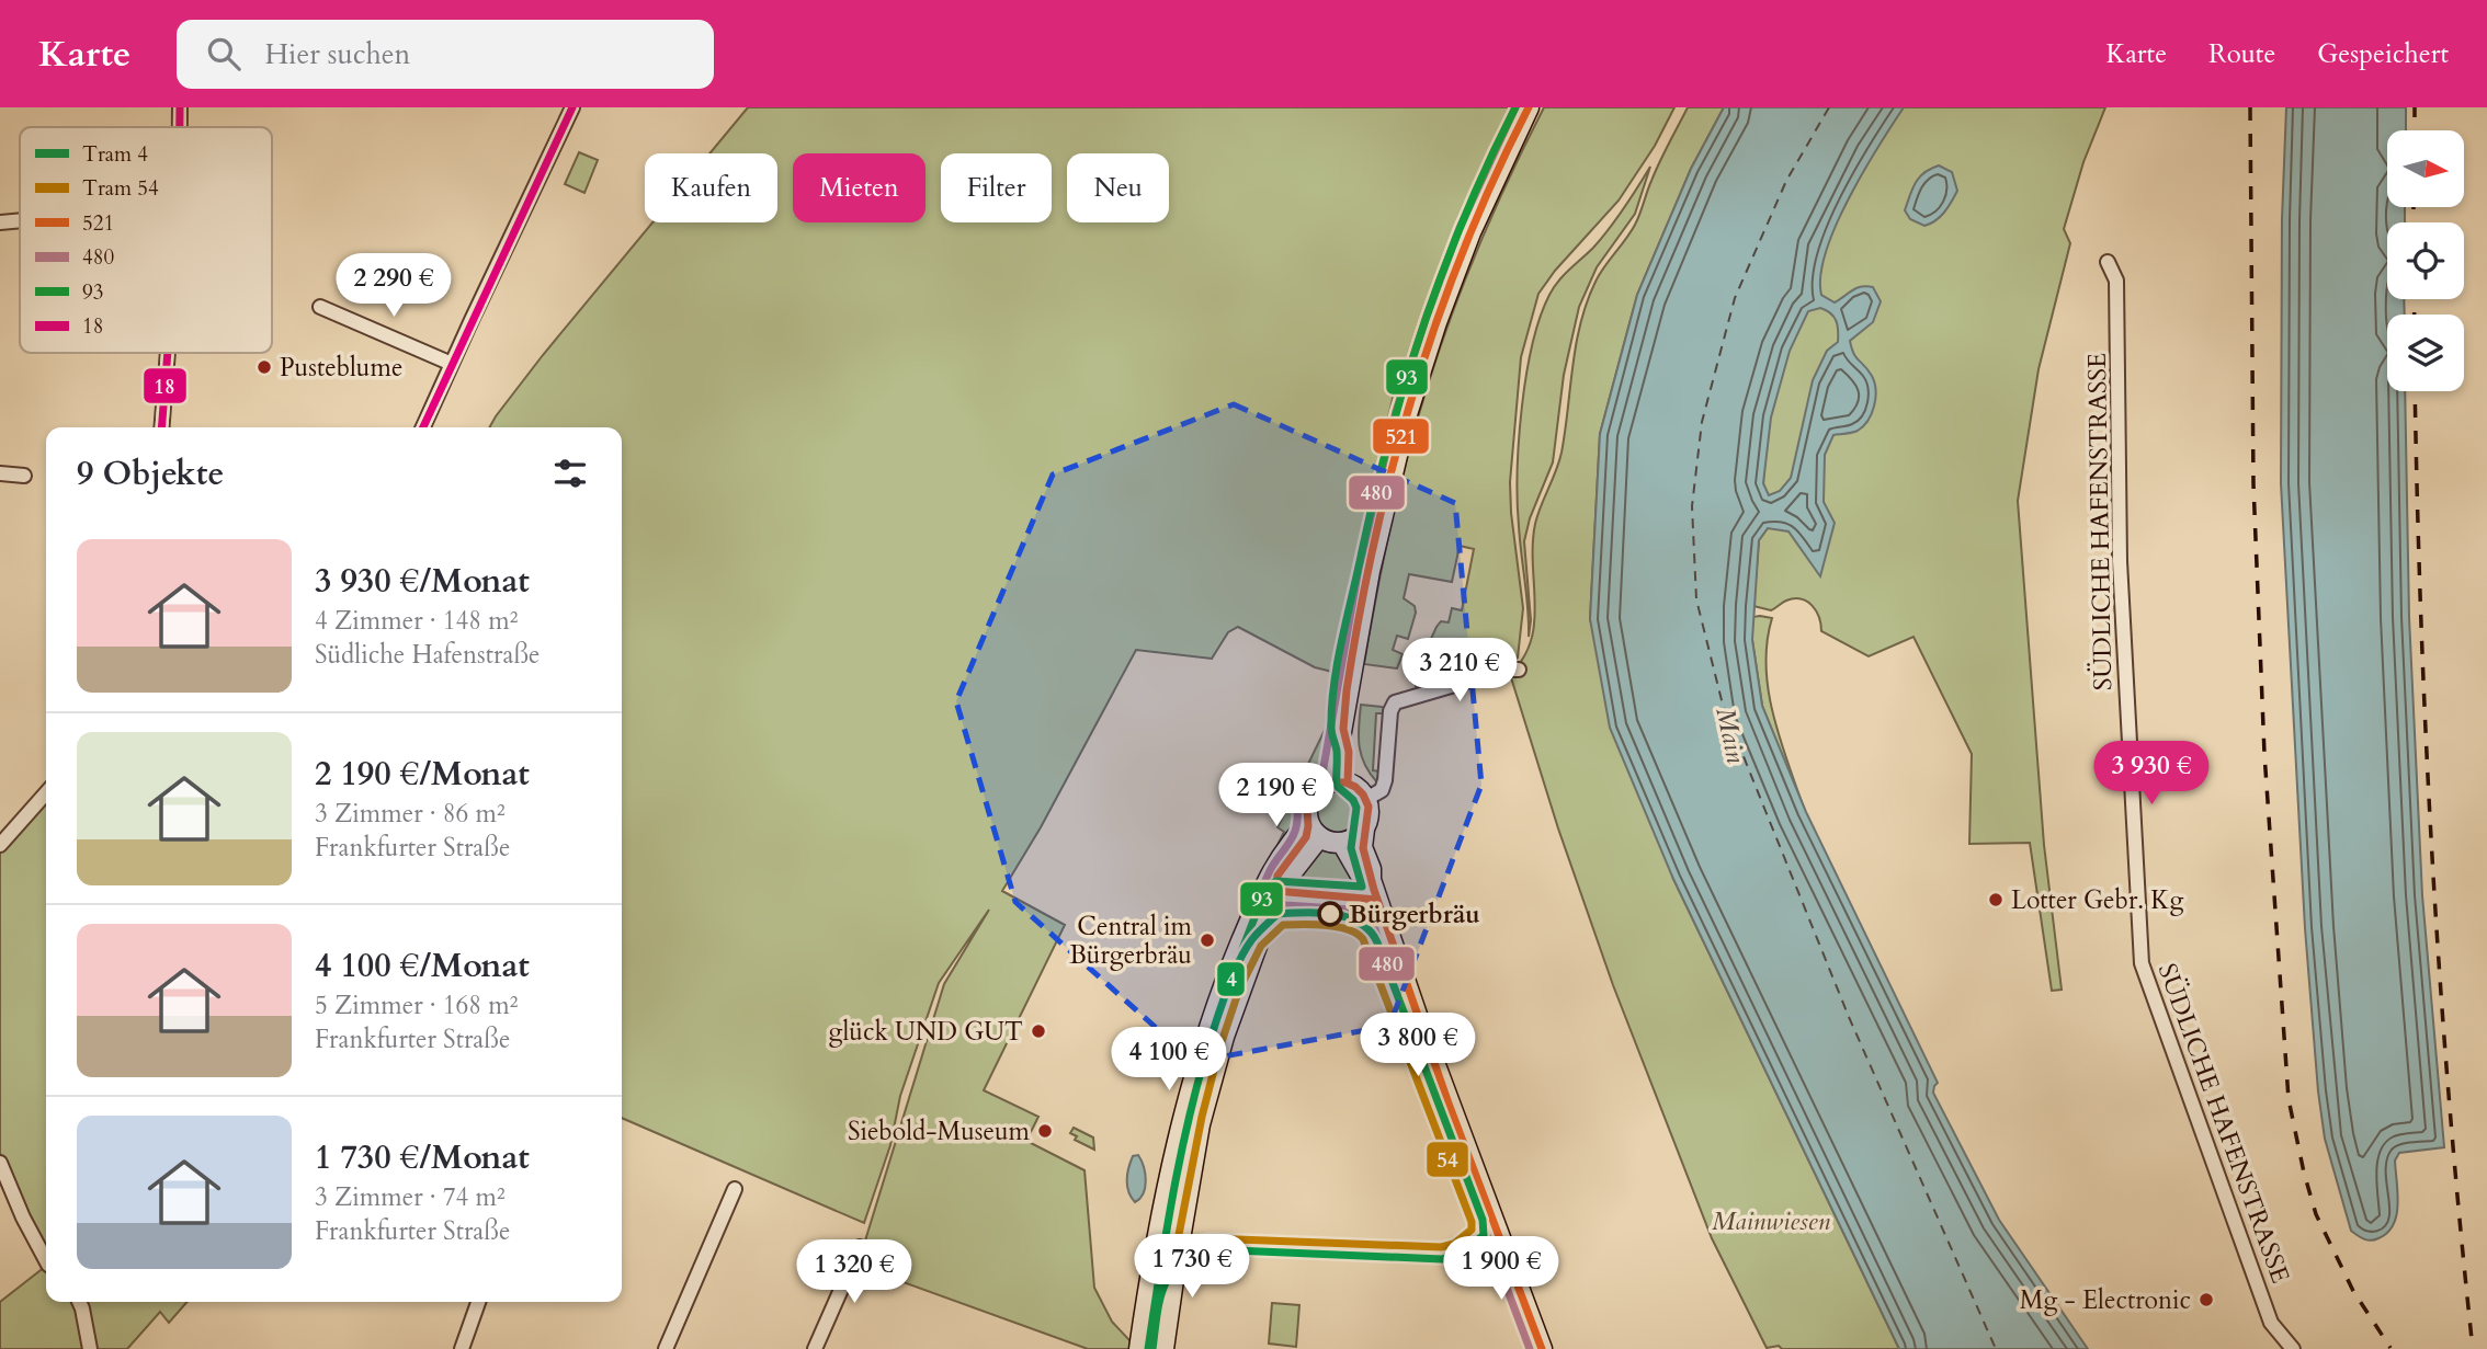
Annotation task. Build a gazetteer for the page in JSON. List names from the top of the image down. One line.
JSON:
{"streets":{"street":["SÜDLICHE HAFENSTRASSE"]},"water":["Main"],"parks":["Mainwiesen"],"places":["Pusteblume","Lotter Gebr. Kg","Bürgerbräu","Central im Bürgerbräu","glück UND GUT","Siebold-Museum","Mg - Electronic"],"lines":["transit line 521","transit line 480","transit line 93","transit line 18","tram line 4","tram line 54"],"legend":["Tram 4","Tram 54","521","480","93","18"],"north":"right","page":{"header":"Karte","search":"Hier suchen","nav":["Karte","Route","Gespeichert"],"chip":["Kaufen","Mieten","Filter","Neu"],"price":["2 290 €","3 210 €","3 930 €","2 190 €","3 800 €","4 100 €","1 730 €","1 900 €","1 320 €"],"heading":"9 Objekte","list":[{"name":"3 930 €/Monat","note":"4 Zimmer · 148 m² · Südliche Hafenstraße"},{"name":"2 190 €/Monat","note":"3 Zimmer · 86 m² · Frankfurter Straße"},{"name":"4 100 €/Monat","note":"5 Zimmer · 168 m² · Frankfurter Straße"},{"name":"1 730 €/Monat","note":"3 Zimmer · 74 m² · Frankfurter Straße"}]}}
